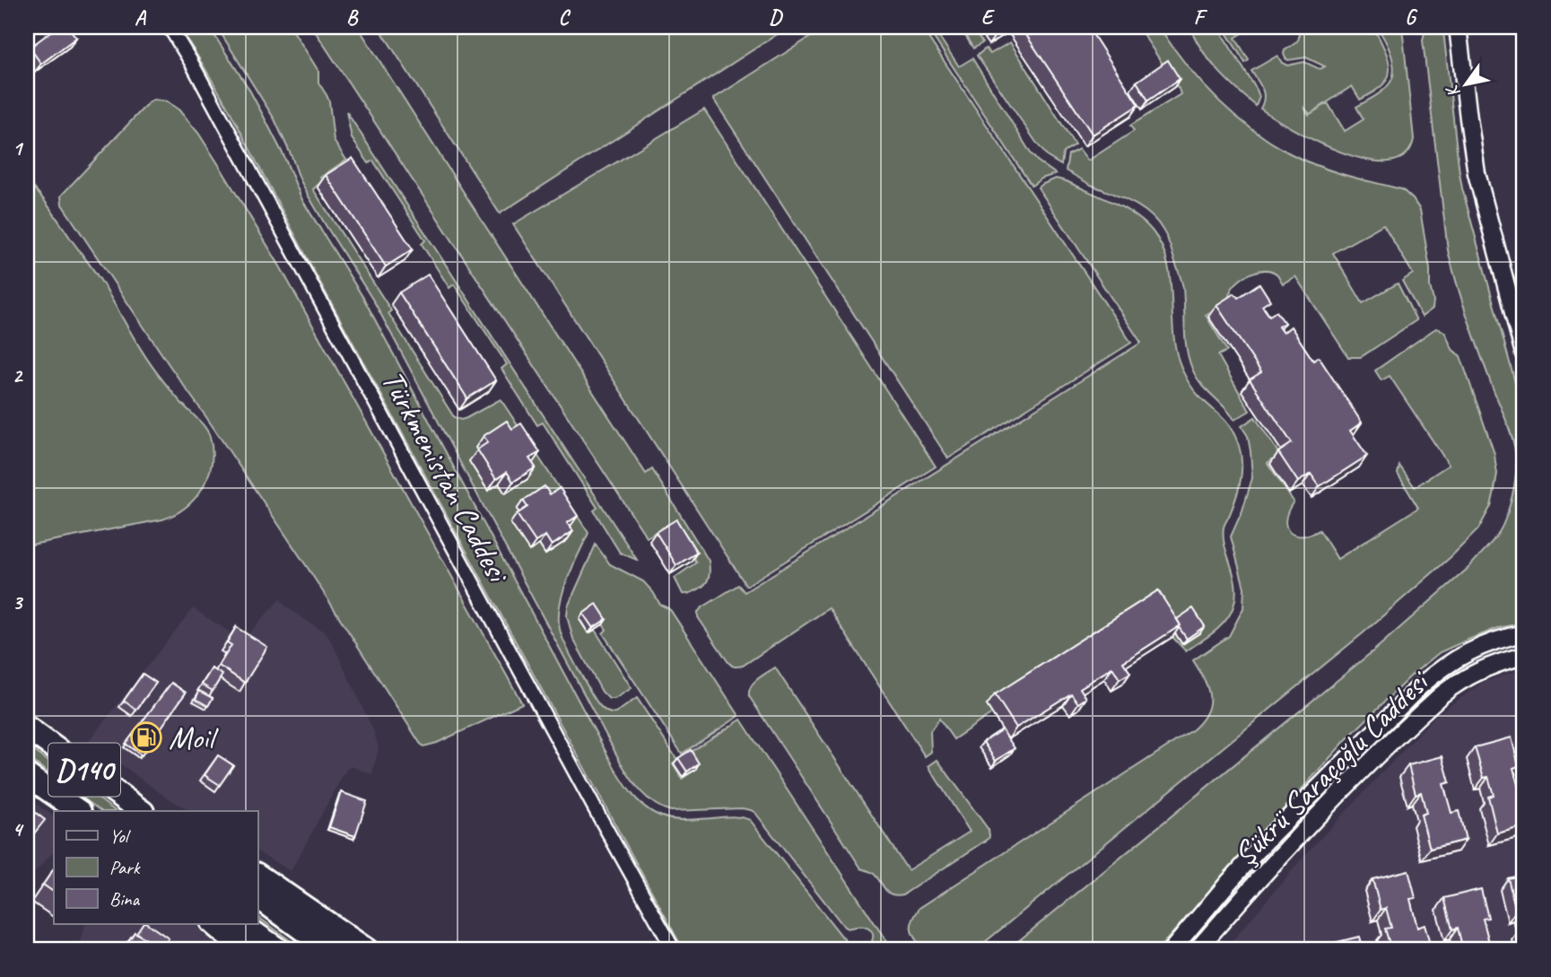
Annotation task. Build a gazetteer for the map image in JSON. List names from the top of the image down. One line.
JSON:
{"streets":{"highway":["D140"],"street":["Türkmenistan Caddesi","Şükrü Saraçoğlu Caddesi"]},"places":{"fuel station":["Moil"]},"legend":["Yol","Park","Bina"],"north":"bottom left","grid":{"columns":["A","B","C","D","E","F","G"],"rows":["1","2","3","4"]}}
